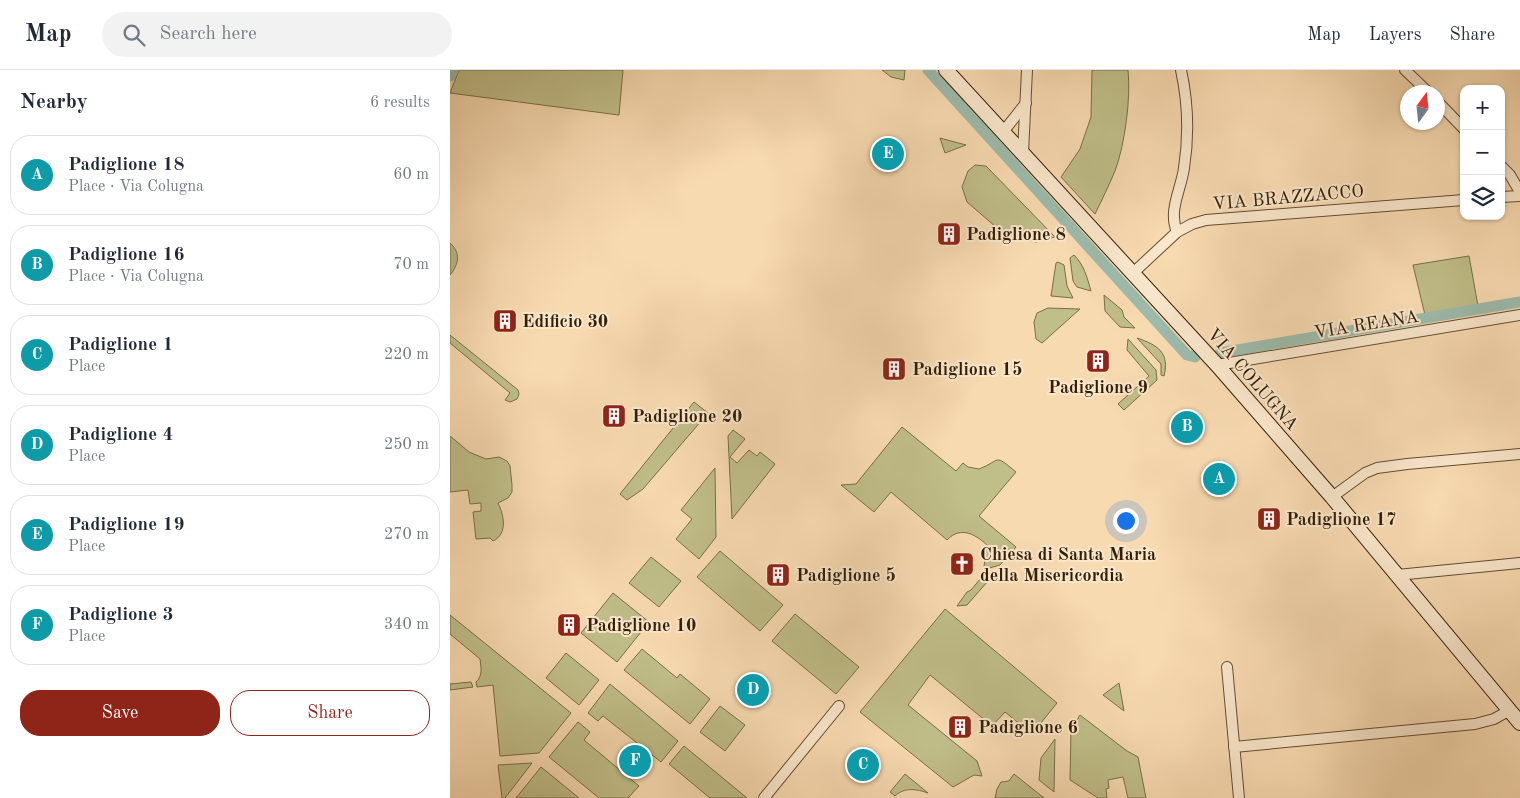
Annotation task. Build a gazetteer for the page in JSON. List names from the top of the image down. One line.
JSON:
{"streets":{"street":["VIA BRAZZACCO","VIA REANA","VIA COLUGNA"]},"crossings":[["VIA BRAZZACCO","VIA COLUGNA"],["VIA REANA","VIA COLUGNA"]],"places":{"building":["Padiglione 8","Edificio 30","Padiglione 9","Padiglione 15","Padiglione 20","Padiglione 17","Padiglione 5","Padiglione 10","Padiglione 6"],"church":["Chiesa di Santa Maria della Misericordia"]},"north":"top","page":{"header":"Map","search":"Search here","nav":["Map","Layers","Share"],"heading":["Nearby","6 results"],"map_buttons":["+","−"],"list":[{"mark":"A","name":"Padiglione 18","note":"Place · Via Colugna","value":"60 m"},{"mark":"B","name":"Padiglione 16","note":"Place · Via Colugna","value":"70 m"},{"mark":"C","name":"Padiglione 1","note":"Place","value":"220 m"},{"mark":"D","name":"Padiglione 4","note":"Place","value":"250 m"},{"mark":"E","name":"Padiglione 19","note":"Place","value":"270 m"},{"mark":"F","name":"Padiglione 3","note":"Place","value":"340 m"}],"pins":["E","B","A","D","F","C"],"buttons":["Save","Share"]}}
